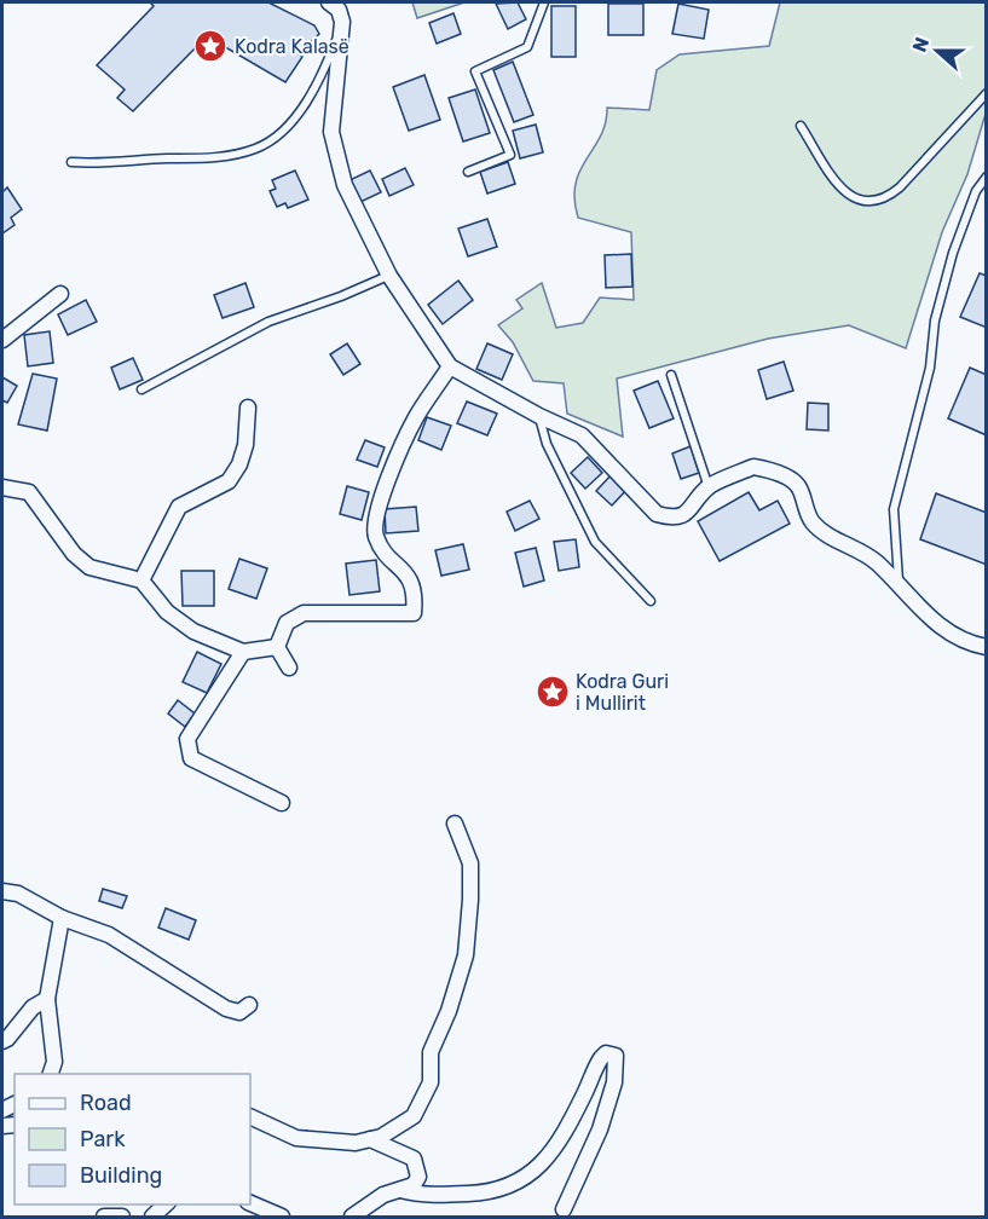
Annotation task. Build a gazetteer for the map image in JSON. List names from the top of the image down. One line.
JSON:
{"places":{"place":["Kodra Kalasë","Kodra Guri i Mullirit"]},"legend":["Road","Park","Building"],"north":"left"}
